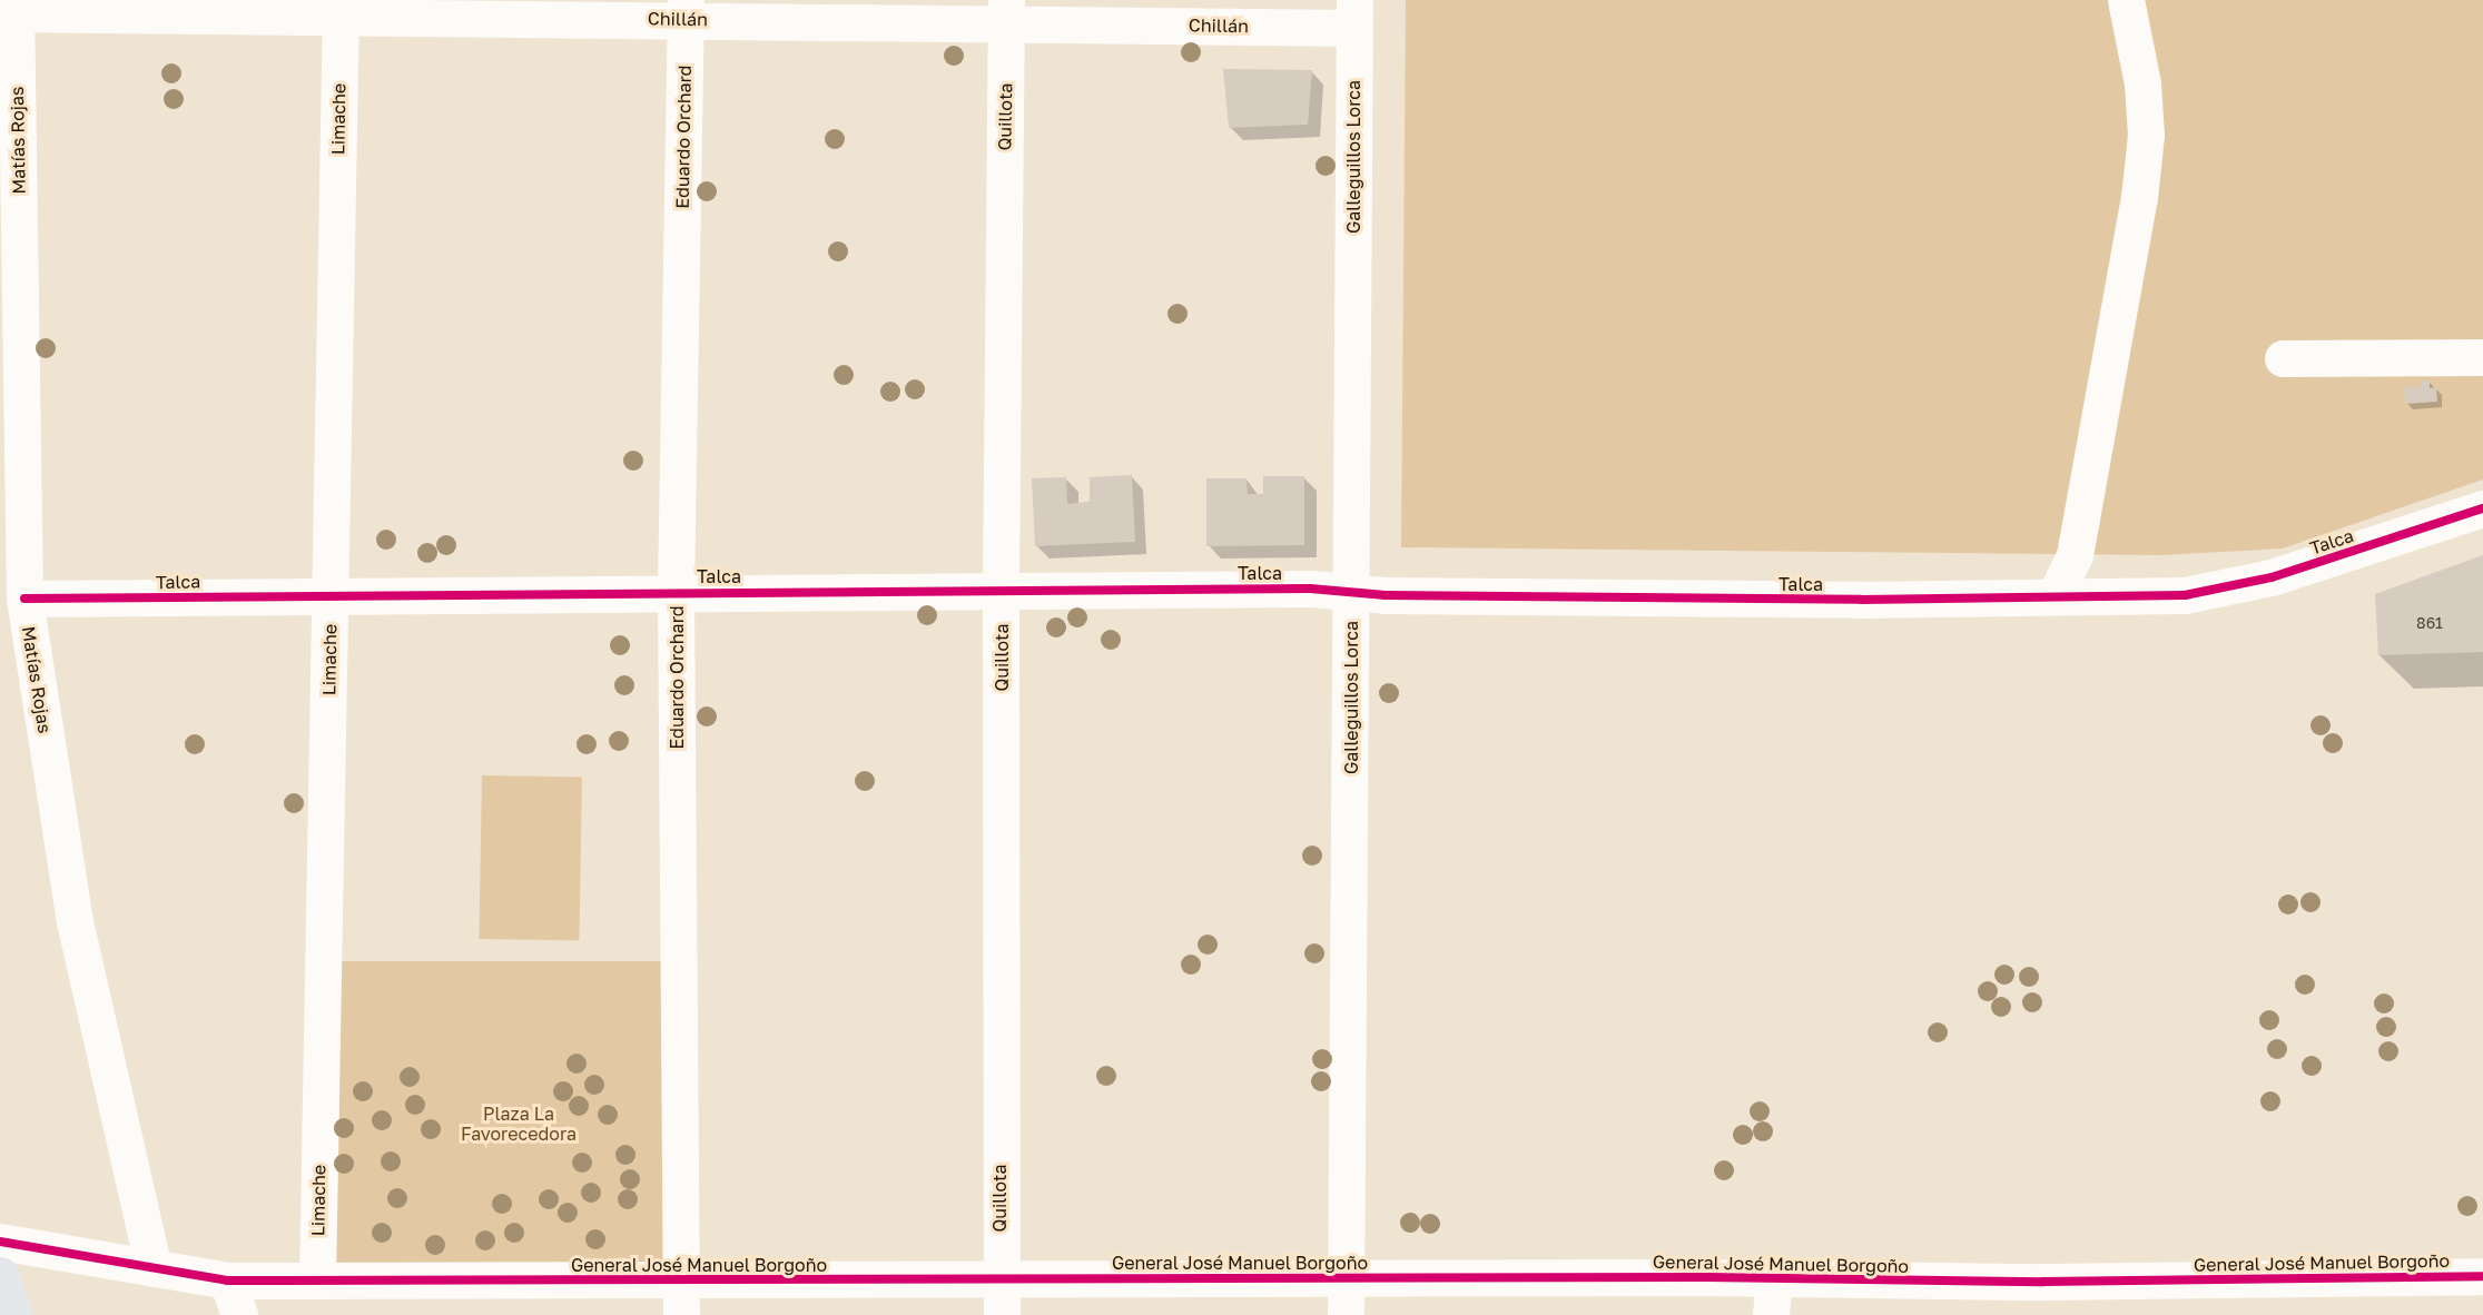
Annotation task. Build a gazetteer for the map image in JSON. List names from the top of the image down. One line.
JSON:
{"streets":{"street":["Chillán","Quillota","Limache","Eduardo Orchard","Matías Rojas","Galleguillos Lorca","Talca","General José Manuel Borgoño"]},"crossings":[["Chillán","Quillota"],["Chillán","Limache"],["Chillán","Eduardo Orchard"],["Chillán","Matías Rojas"],["Chillán","Galleguillos Lorca"],["Quillota","Talca"],["Quillota","General José Manuel Borgoño"],["Limache","Talca"],["Limache","General José Manuel Borgoño"],["Eduardo Orchard","Talca"],["Eduardo Orchard","General José Manuel Borgoño"],["Matías Rojas","Talca"],["Matías Rojas","General José Manuel Borgoño"],["Galleguillos Lorca","Talca"],["Galleguillos Lorca","General José Manuel Borgoño"]],"parks":["Plaza La Favorecedora"],"house_numbers":["861"]}
